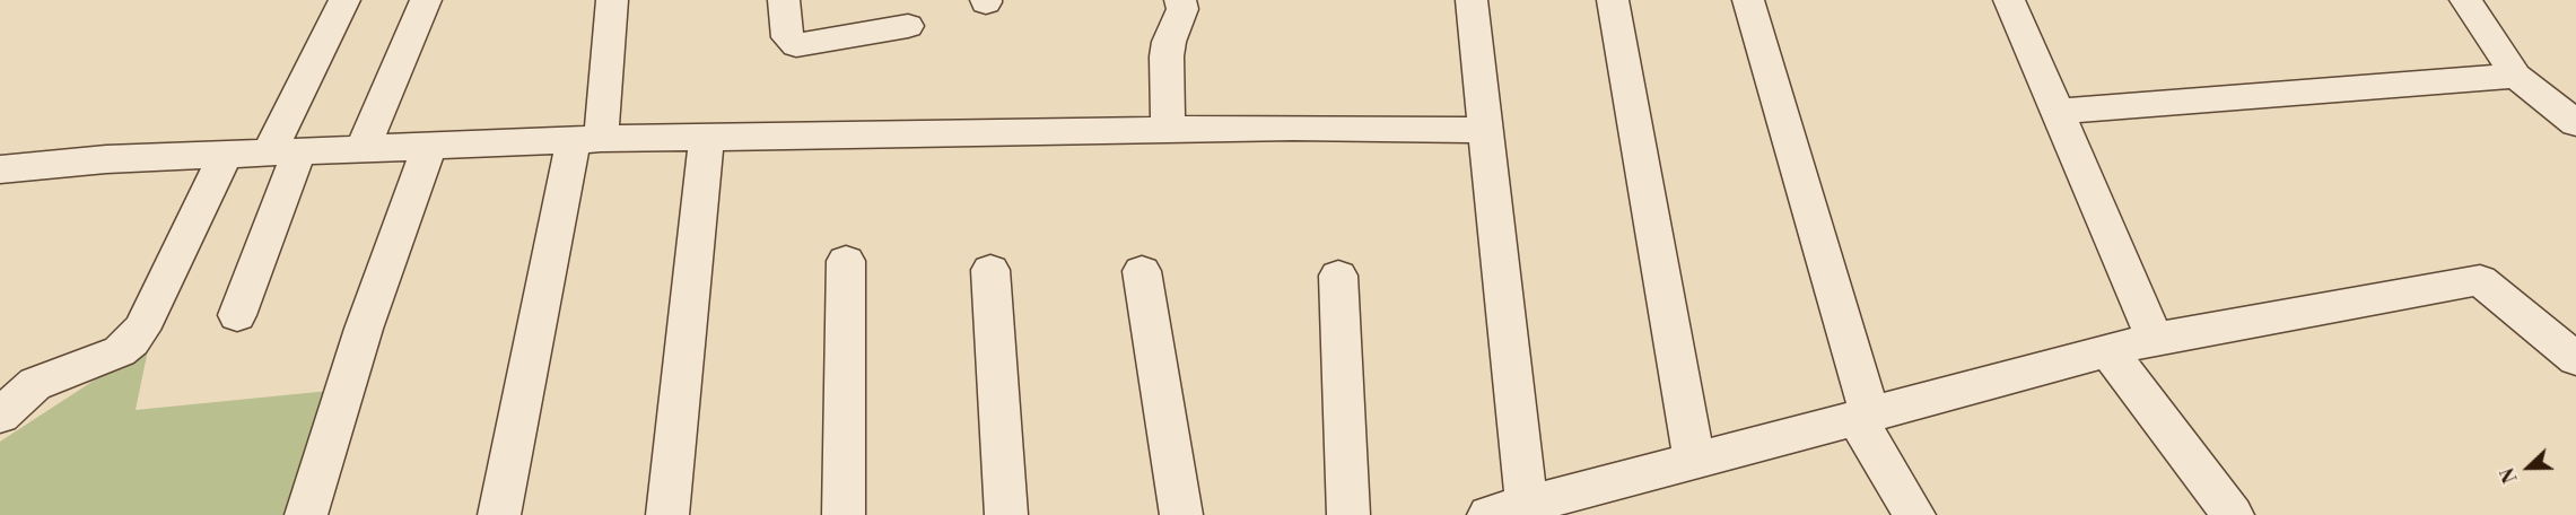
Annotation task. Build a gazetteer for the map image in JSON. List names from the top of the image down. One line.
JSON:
{"north":"left"}
